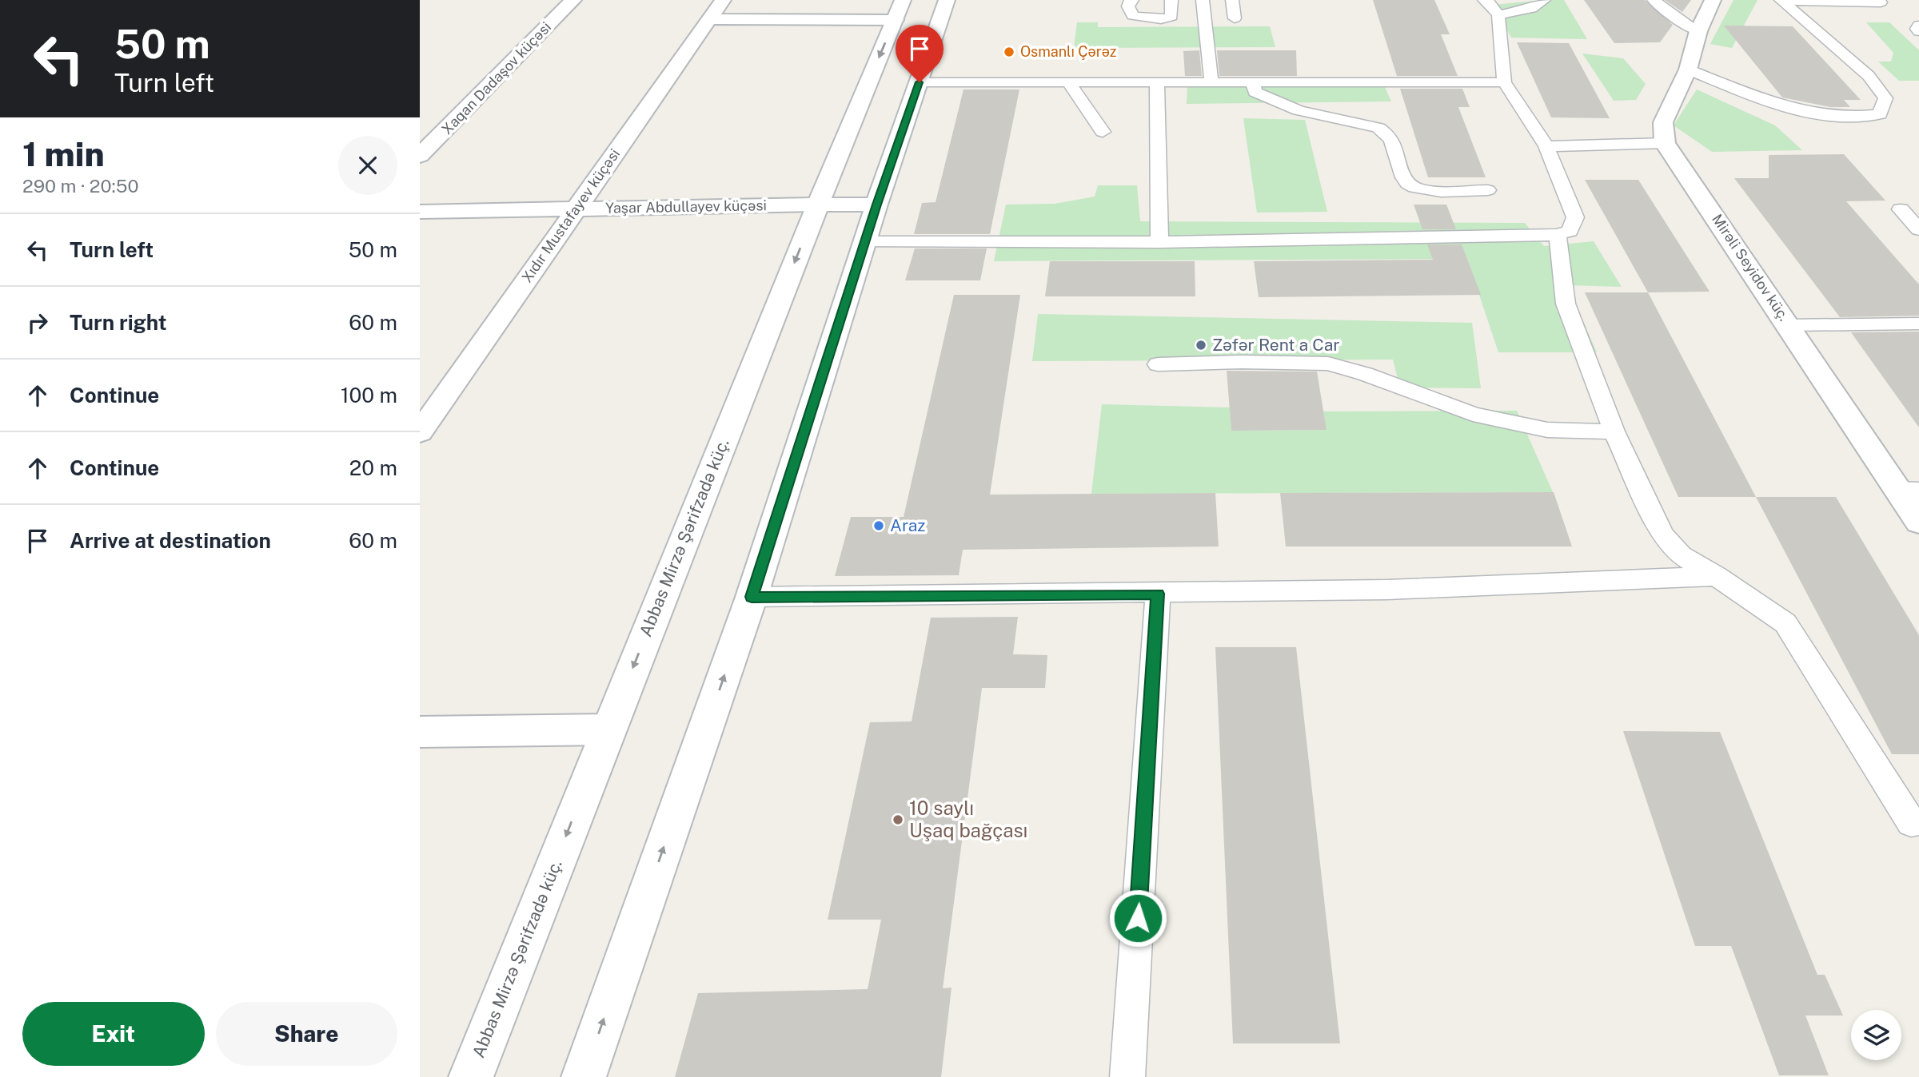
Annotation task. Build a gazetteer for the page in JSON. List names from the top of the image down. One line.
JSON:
{"streets":{"street":["Xaqan Dadaşov küçəsi","Yaşar Abdullayev küçəsi","Xıdır Mustafayev küçəsi","Mirəli Seyidov küç.","Abbas Mirzə Şərifzadə küç."]},"crossings":[["Yaşar Abdullayev küçəsi","Xıdır Mustafayev küçəsi"],["Yaşar Abdullayev küçəsi","Abbas Mirzə Şərifzadə küç."]],"places":["Osmanlı Çərəz","Zəfər Rent a Car","Araz","10 saylı Uşaq bağçası"],"page":{"turn":["50 m","Turn left"],"heading":["1 min","290 m · 20:50"],"list":[{"name":"Turn left","value":"50 m"},{"name":"Turn right","value":"60 m"},{"name":"Continue","value":"100 m"},{"name":"Continue","value":"20 m"},{"name":"Arrive at destination","value":"60 m"}],"buttons":["Exit","Share"]}}
